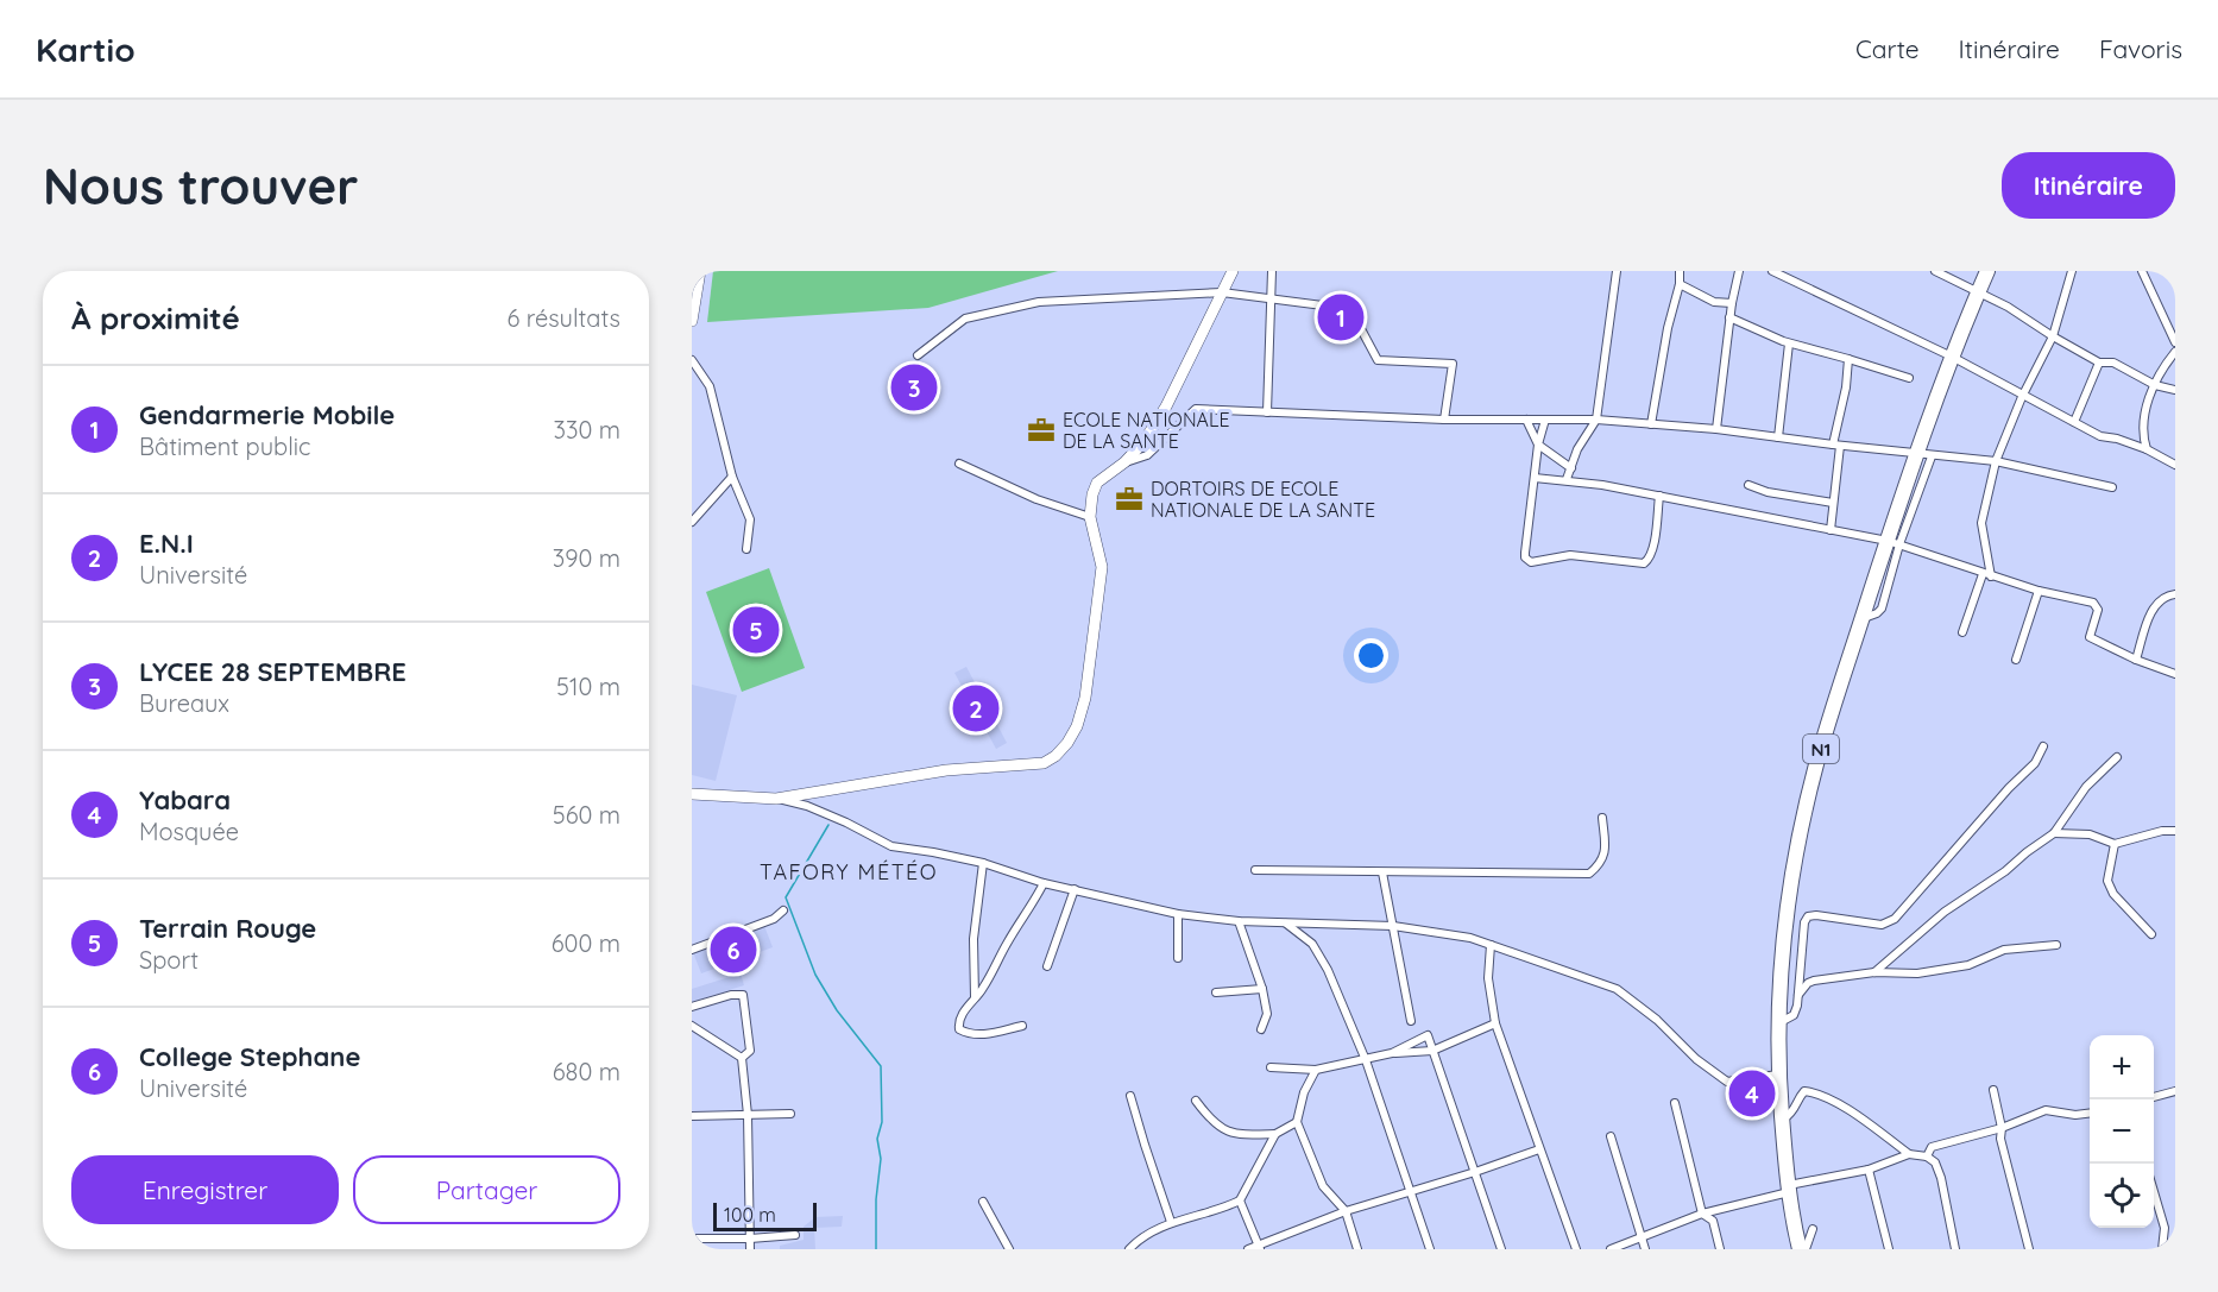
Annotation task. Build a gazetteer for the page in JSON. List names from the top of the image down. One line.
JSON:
{"streets":{"highway":["N1"]},"districts":["TAFORY MÉTÉO"],"places":{"office":["ECOLE NATIONALE DE LA SANTE","DORTOIRS DE ECOLE NATIONALE DE LA SANTE"]},"scale_bar":"100 m","page":{"header":"Kartio","nav":["Carte","Itinéraire","Favoris"],"buttons":["Itinéraire",["Enregistrer","Partager"]],"title":"Nous trouver","heading":["À proximité","6 résultats"],"pins":["1","3","5","2","6","4"],"list":[{"mark":"1","name":"Gendarmerie Mobile","note":"Bâtiment public","value":"330 m"},{"mark":"2","name":"E.N.I","note":"Université","value":"390 m"},{"mark":"3","name":"LYCEE 28 SEPTEMBRE","note":"Bureaux","value":"510 m"},{"mark":"4","name":"Yabara","note":"Mosquée","value":"560 m"},{"mark":"5","name":"Terrain Rouge","note":"Sport","value":"600 m"},{"mark":"6","name":"College Stephane","note":"Université","value":"680 m"}],"map_buttons":["+","−"],"scale":"100 m"}}
